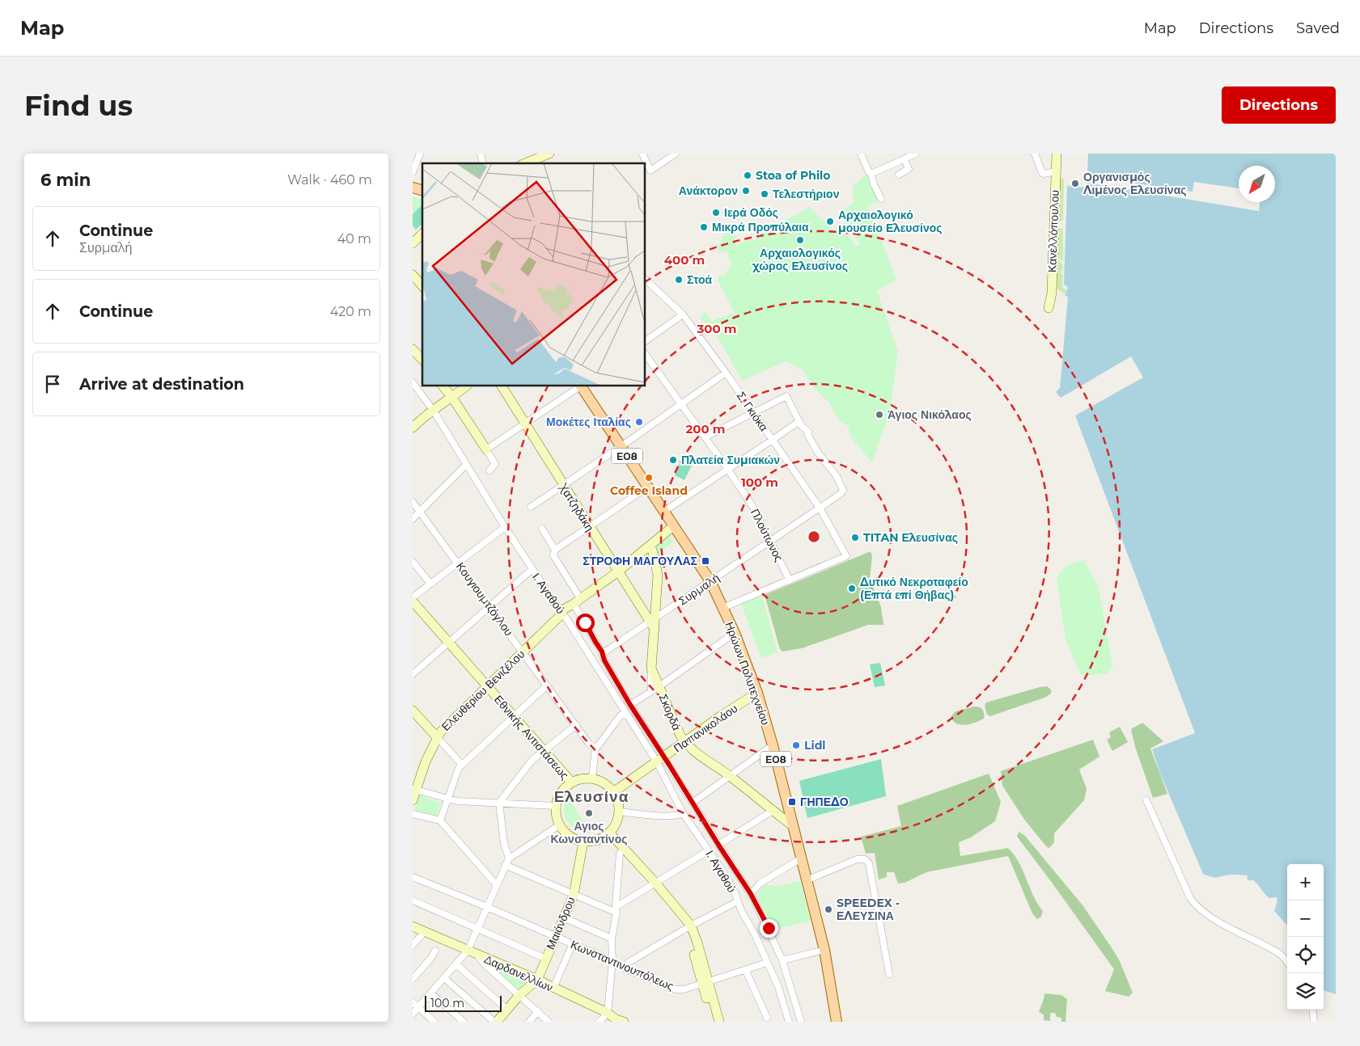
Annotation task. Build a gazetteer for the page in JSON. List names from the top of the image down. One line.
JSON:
{"streets":{"main road":["ΕΟ8","Ηρώων Πολυτεχνείου"],"street":["Κανελλόπουλου","Σ. Γκιόκα","Χατζηδάκη","Πλούτωνος","Συρμαλή","Ι. Αγαθού","Κουγιουμτζόγλου","Ελευθερίου Βενιζέλου","Σκορδά","Παπανικολάου","Εθνικής Αντιστάσεως","Μαιάνδρου","Κωνσταντινουπόλεως","Δαρδανελλίων"]},"crossings":[["Σ. Γκιόκα","Πλούτωνος"],["Σ. Γκιόκα","Συρμαλή"],["Χατζηδάκη","Συρμαλή"],["Χατζηδάκη","Ελευθερίου Βενιζέλου"],["Χατζηδάκη","Σκορδά"],["Πλούτωνος","Συρμαλή"],["Συρμαλή","Ηρώων Πολυτεχνείου"],["Συρμαλή","Σκορδά"],["Ι. Αγαθού","Ελευθερίου Βενιζέλου"],["Ι. Αγαθού","Παπανικολάου"],["Ι. Αγαθού","Κωνσταντινουπόλεως"],["Κουγιουμτζόγλου","Ελευθερίου Βενιζέλου"],["Ηρώων Πολυτεχνείου","Ελευθερίου Βενιζέλου"],["Ηρώων Πολυτεχνείου","Σκορδά"],["Ηρώων Πολυτεχνείου","Παπανικολάου"],["Ελευθερίου Βενιζέλου","Σκορδά"],["Ελευθερίου Βενιζέλου","Εθνικής Αντιστάσεως"],["Σκορδά","Παπανικολάου"],["Παπανικολάου","Εθνικής Αντιστάσεως"],["Παπανικολάου","Μαιάνδρου"],["Εθνικής Αντιστάσεως","Μαιάνδρου"],["Μαιάνδρου","Κωνσταντινουπόλεως"],["Μαιάνδρου","Δαρδανελλίων"]],"districts":["Ελευσίνα"],"places":{"other":["Stoa of Philo","Οργανισμός Λιμένος Ελευσίνας","Ανάκτορον","Τελεστήριον","Ιερά Οδός","Αρχαιολογικό μουσείο Ελευσίνος","Μικρά Προπύλαια","Αρχαιολογικός χώρος Ελευσίνος","Στοά","Άγιος Νικόλαος","Μοκέτες Ιταλίας","Πλατεία Συμιακών","Coffee Island","TITAN Ελευσίνας","Δυτικό Νεκροταφείο (Επτά επί Θήβας)","Lidl","Αγιος Κωνσταντίνος","SPEEDEX - ΕΛΕΥΣΙΝΑ"],"transit":["ΣΤΡΟΦΗ ΜΑΓΟΥΛΑΣ","ΓΗΠΕΔΟ"]},"scale_bar":"100 m","north":"bottom left","page":{"header":"Map","nav":["Map","Directions","Saved"],"buttons":"Directions","title":"Find us","heading":["6 min","Walk · 460 m"],"list":[["Continue","Συρμαλή","40 m"],["Continue","420 m"],"Arrive at destination"],"map_buttons":["+","−"],"scale":"100 m"},"rings":["400 m","300 m","200 m","100 m"]}
